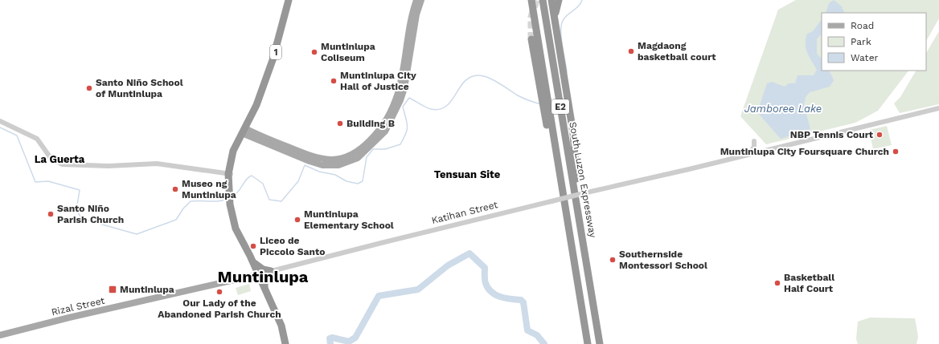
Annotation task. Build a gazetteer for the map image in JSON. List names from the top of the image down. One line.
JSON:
{"streets":{"highway":["1","E2","South Luzon Expressway"],"main road":["Rizal Street"],"street":["Katihan Street"]},"crossings":[["1","Katihan Street"],["1","Rizal Street"],["Katihan Street","Rizal Street"]],"districts":["La Guerta","Tensuan Site","Muntinlupa"],"water":["Jamboree Lake"],"places":{"other":["Magdaong basketball court","Muntinlupa Coliseum","Muntinlupa City Hall of Justice","Santo Niño School of Muntinlupa","Building B","NBP Tennis Court","Muntinlupa City Foursquare Church","Museo ng Muntinlupa","Santo Niño Parish Church","Muntinlupa Elementary School","Liceo de Piccolo Santo","Southernside Montessori School","Basketball Half Court","Our Lady of the Abandoned Parish Church"],"transit":["Muntinlupa"]},"legend":["Road","Park","Water"]}
